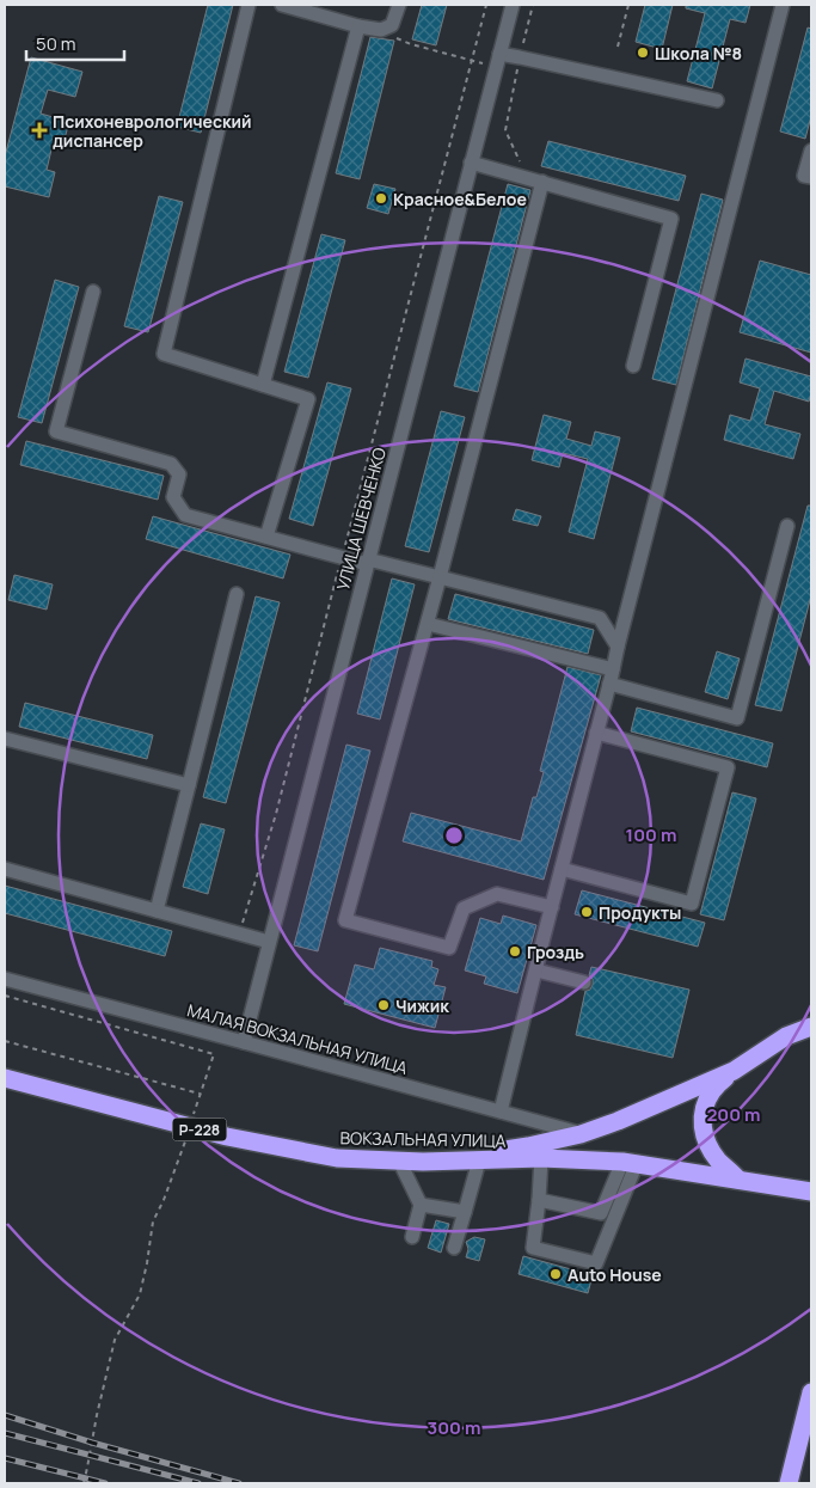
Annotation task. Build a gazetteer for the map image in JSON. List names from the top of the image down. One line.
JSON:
{"streets":{"highway":["Р-228","ВОКЗАЛЬНАЯ УЛИЦА"],"street":["УЛИЦА ШЕВЧЕНКО","МАЛАЯ ВОКЗАЛЬНАЯ УЛИЦА"]},"crossings":[["УЛИЦА ШЕВЧЕНКО","МАЛАЯ ВОКЗАЛЬНАЯ УЛИЦА"],["МАЛАЯ ВОКЗАЛЬНАЯ УЛИЦА","Р-228"],["Р-228","ВОКЗАЛЬНАЯ УЛИЦА"]],"places":{"other":["Школа №8","Красное&Белое","Продукты","Гроздь","Чижик","Auto House"],"health":["Психоневрологический диспансер"]},"scale_bar":"50 m","rings":["100 m","200 m","300 m"]}
